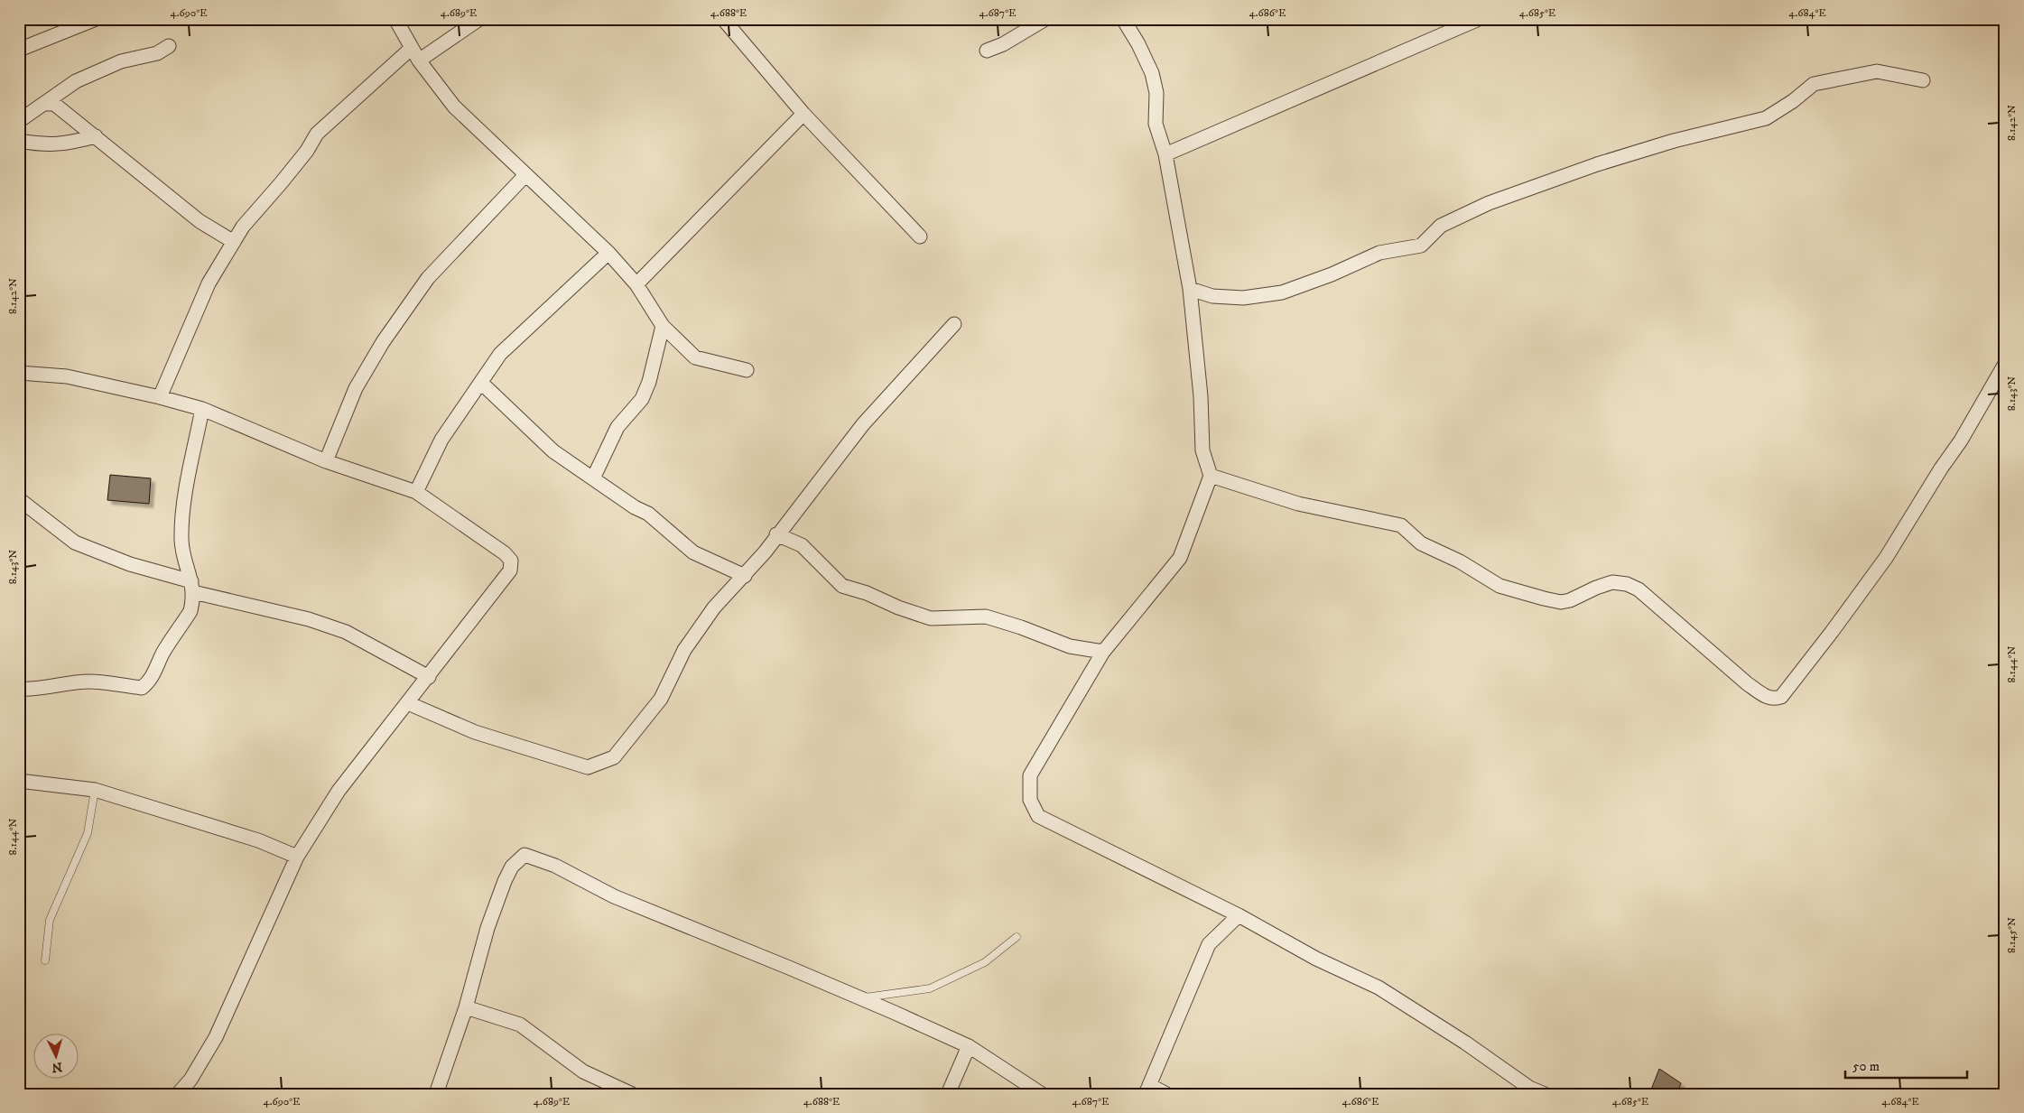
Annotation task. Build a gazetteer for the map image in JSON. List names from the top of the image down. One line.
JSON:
{"scale_bar":"50 m","north":"bottom","coordinates":["4.690°E","4.689°E","4.688°E","4.687°E","4.686°E","4.685°E","4.684°E","8.142°N","8.143°N","8.144°N","8.145°N"]}
